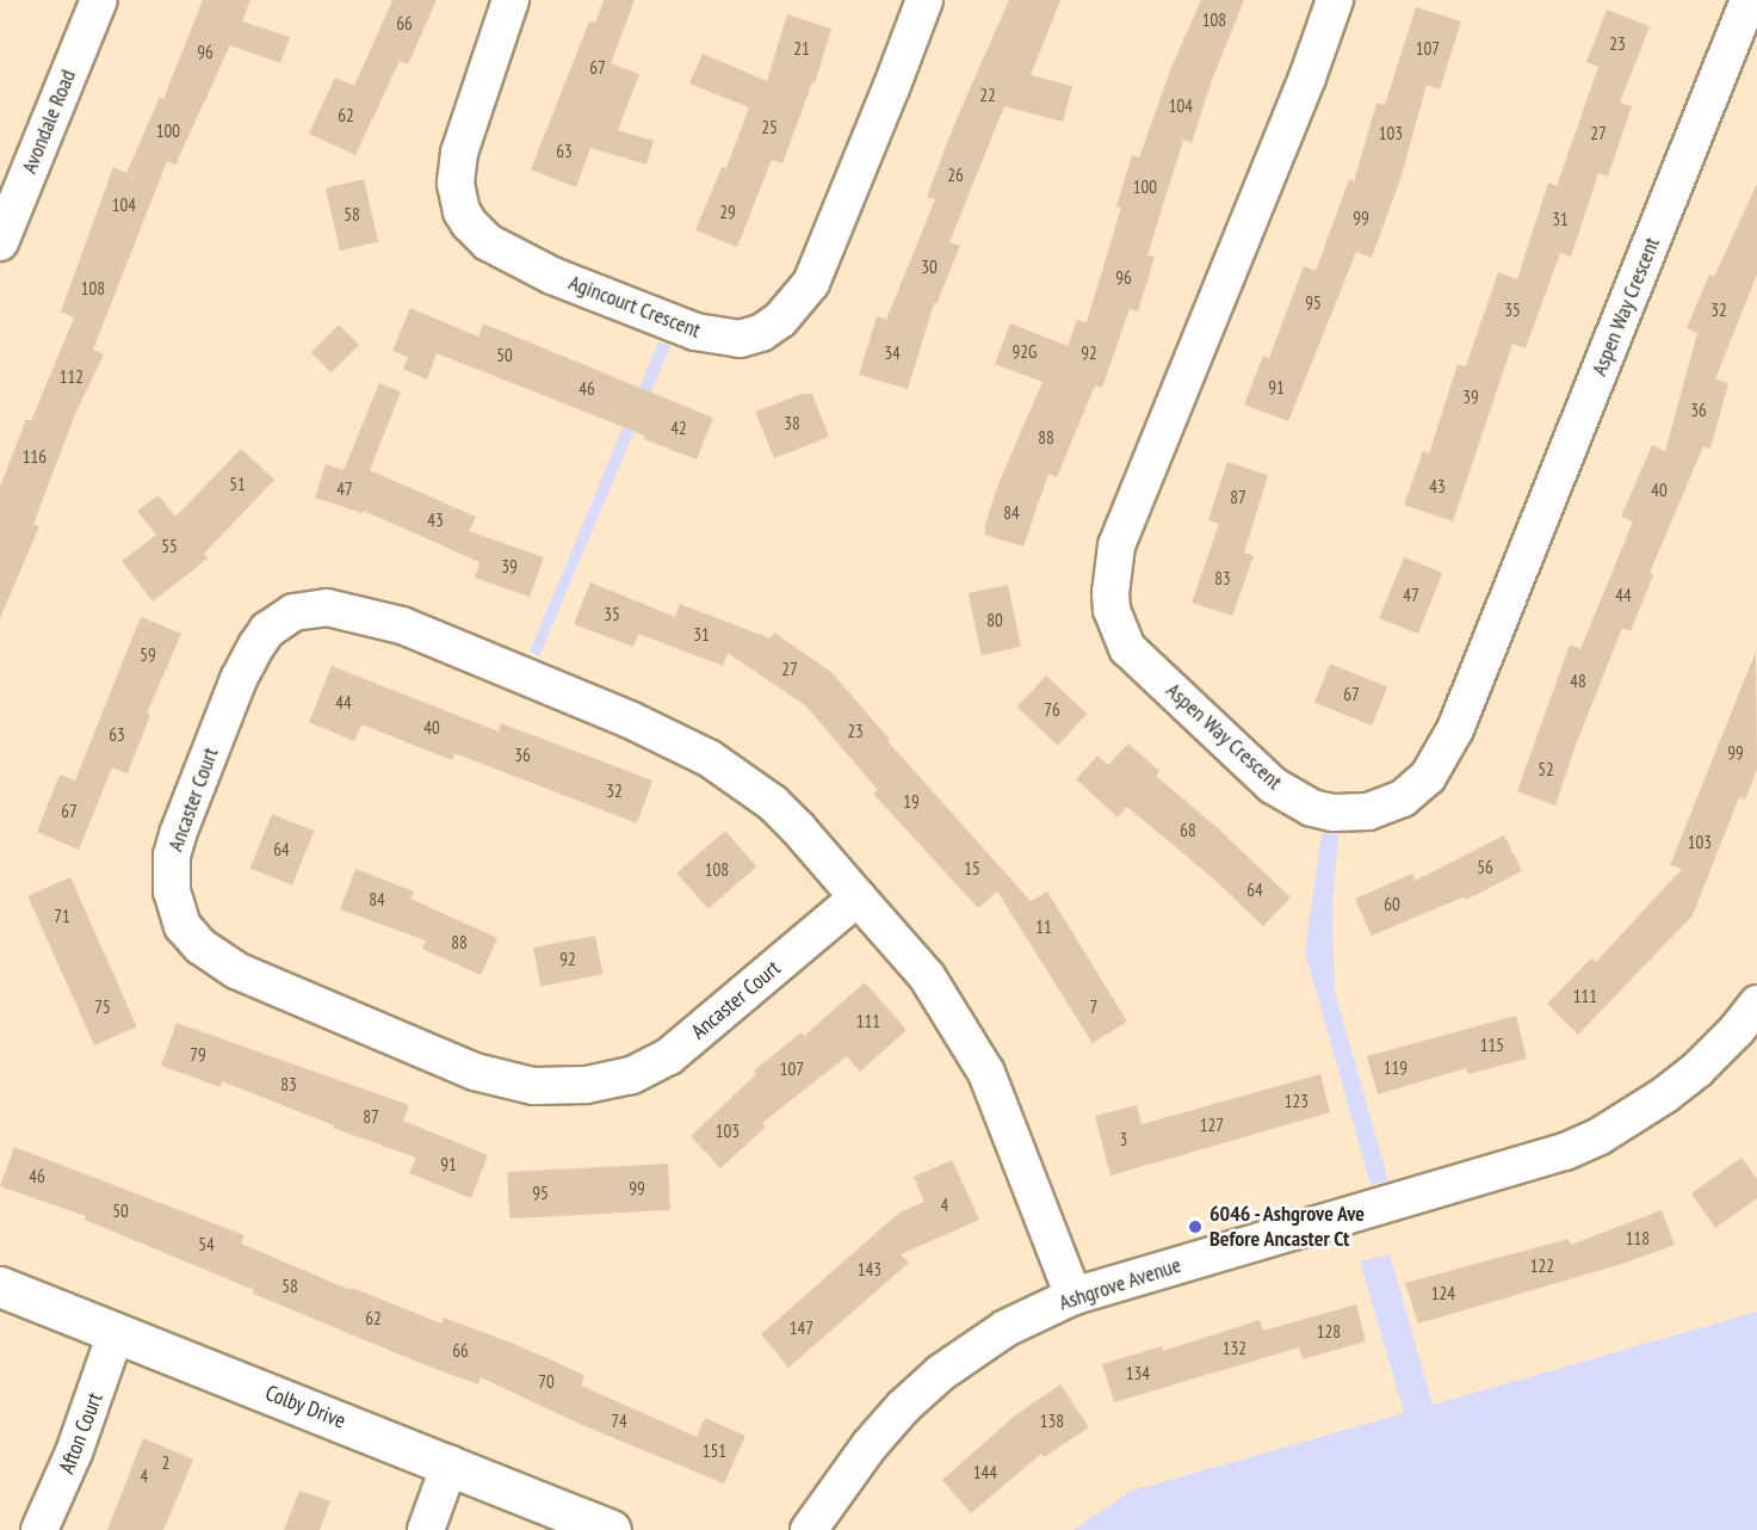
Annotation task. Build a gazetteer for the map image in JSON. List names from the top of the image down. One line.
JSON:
{"streets":{"street":["Avondale Road","Agincourt Crescent","Aspen Way Crescent","Ancaster Court","Ashgrove Avenue","Colby Drive","Afton Court"]},"crossings":[["Ancaster Court","Ashgrove Avenue"],["Colby Drive","Afton Court"]],"places":["6046 - Ashgrove Ave Before Ancaster Ct"],"house_numbers":["108","66","23","21","107","96","67","22","104","62","25","100","103","27","63","26","100","104","29","58","99","31","30","96","108","95","35","32","92G","34","92","50","112","91","46","39","36","38","42","88","116","51","43","47","40","87","84","43","55","39","83","47","44","35","80","31","59","27","48","67","44","76","40","23","63","99","36","52","32","19","67","68","103","64","56","15","108","64","84","60","71","11","88","92","111","75","7","111","115","79","119","107","83","123","87","127","103","3","91","46","99","95","4","50","118","54","122","143","58","124","62","147","128","132","66","134","70","74","138","151","2","144","4"]}
